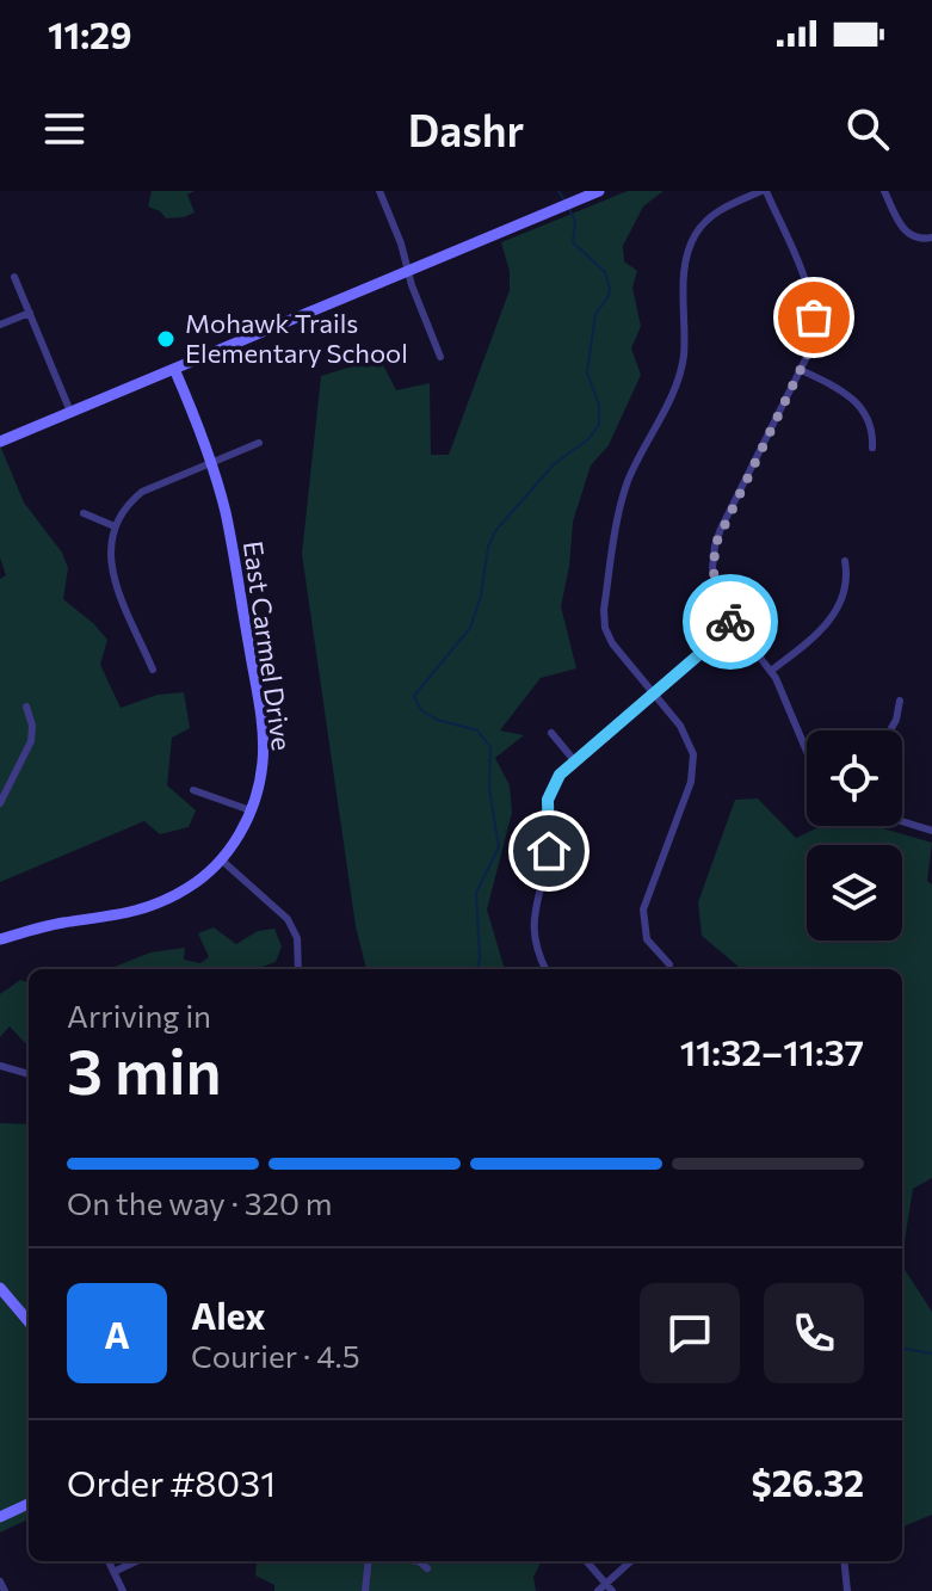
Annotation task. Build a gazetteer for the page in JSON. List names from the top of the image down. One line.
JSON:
{"streets":{"street":["East Carmel Drive"]},"places":["Mohawk Trails Elementary School"],"page":{"status":"11:29","header":"Dashr","heading":["3 min","Arriving in","11:32–11:37"],"panel":["Alex","Courier · 4.5","Order #8031","$26.32"],"bar":"On the way · 320 m","round":"A"}}
